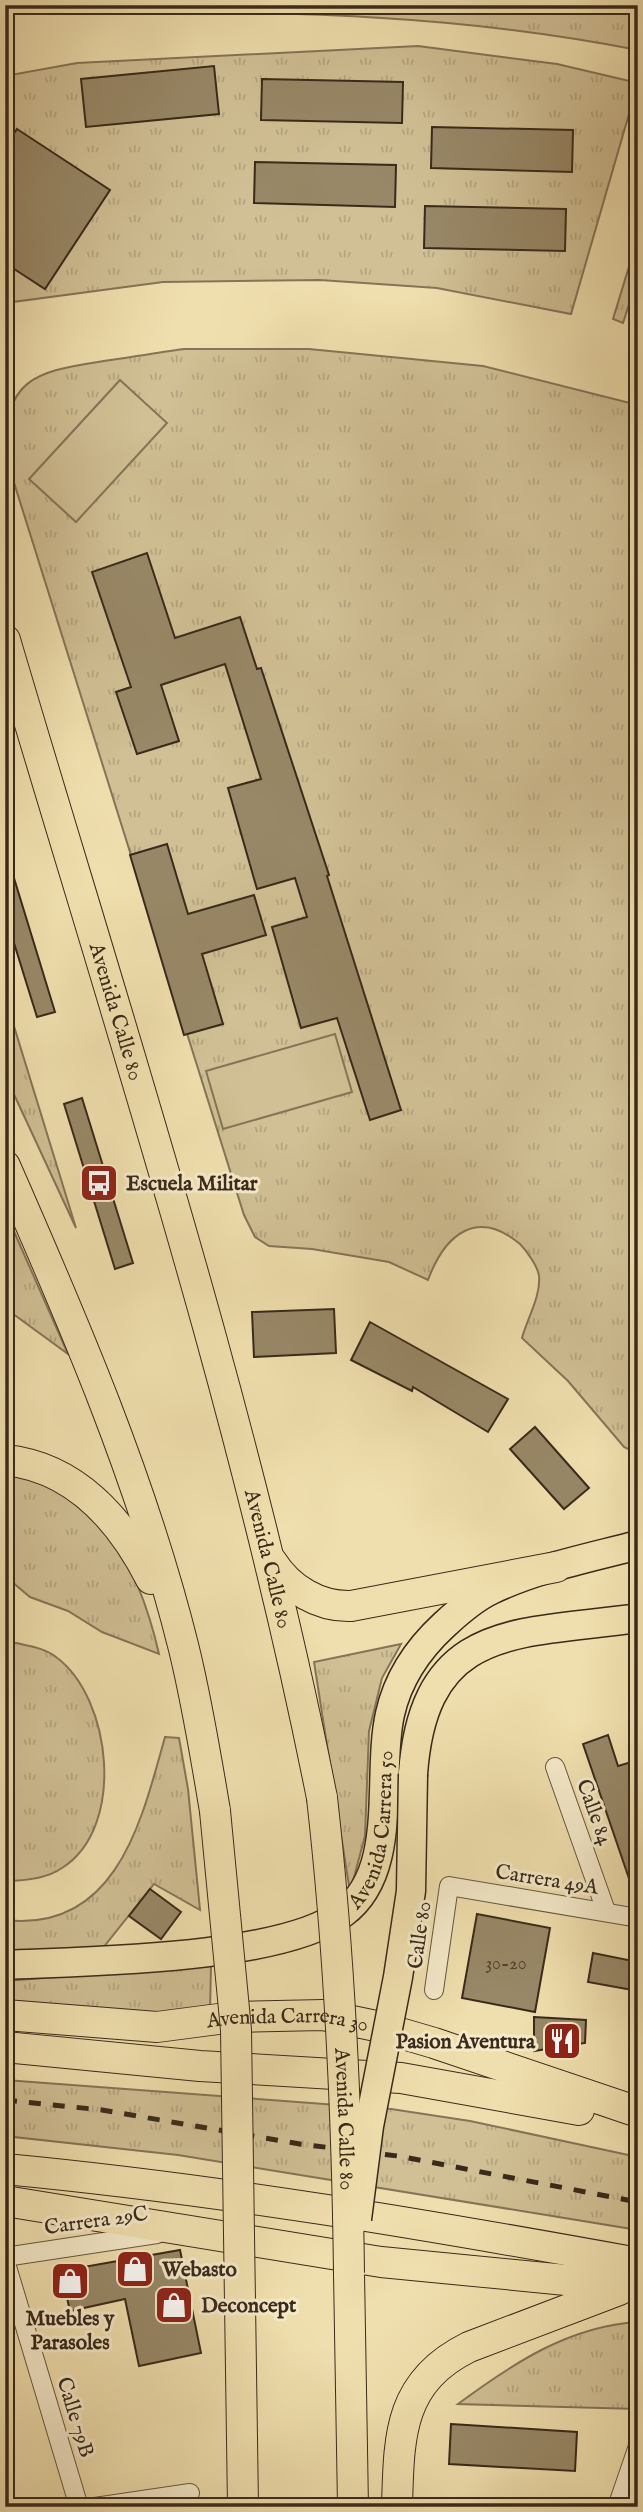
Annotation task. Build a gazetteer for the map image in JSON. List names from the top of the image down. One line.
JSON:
{"streets":{"highway":["Avenida Calle 80","Avenida Carrera 30"],"main road":["Avenida Carrera 50"],"street":["Calle 84","Carrera 49A","Calle 80","Carrera 29C","Calle 79B"]},"crossings":[["Avenida Calle 80","Avenida Carrera 50"],["Calle 84","Carrera 49A"],["Carrera 49A","Calle 80"],["Carrera 29C","Calle 79B"]],"places":{"bus stop":["Escuela Militar"],"restaurant":["Pasion Aventura"],"shop":["Webasto","Muebles y Parasoles","Deconcept"]},"house_numbers":["30-20"]}
